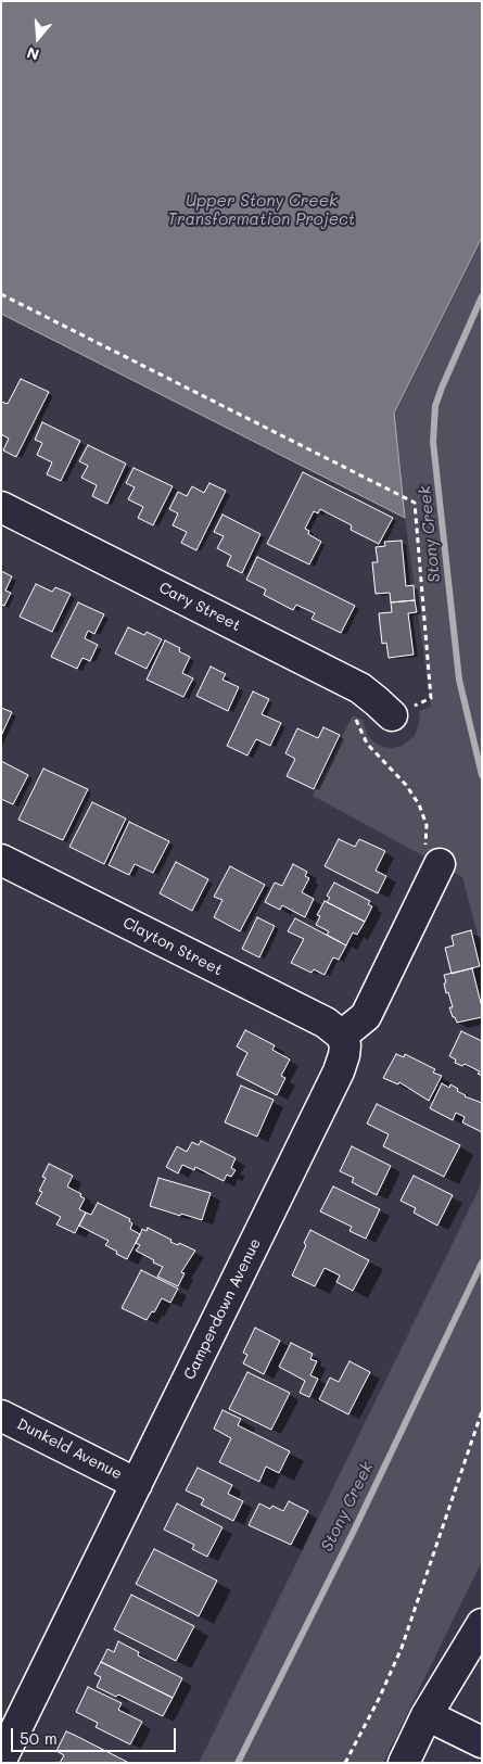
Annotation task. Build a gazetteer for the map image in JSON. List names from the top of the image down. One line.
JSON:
{"streets":{"street":["Cary Street","Clayton Street","Camperdown Avenue","Dunkeld Avenue"]},"crossings":[["Clayton Street","Camperdown Avenue"],["Camperdown Avenue","Dunkeld Avenue"]],"water":["Upper Stony Creek Transformation Project","Stony Creek"],"scale_bar":"50 m","north":"bottom"}
